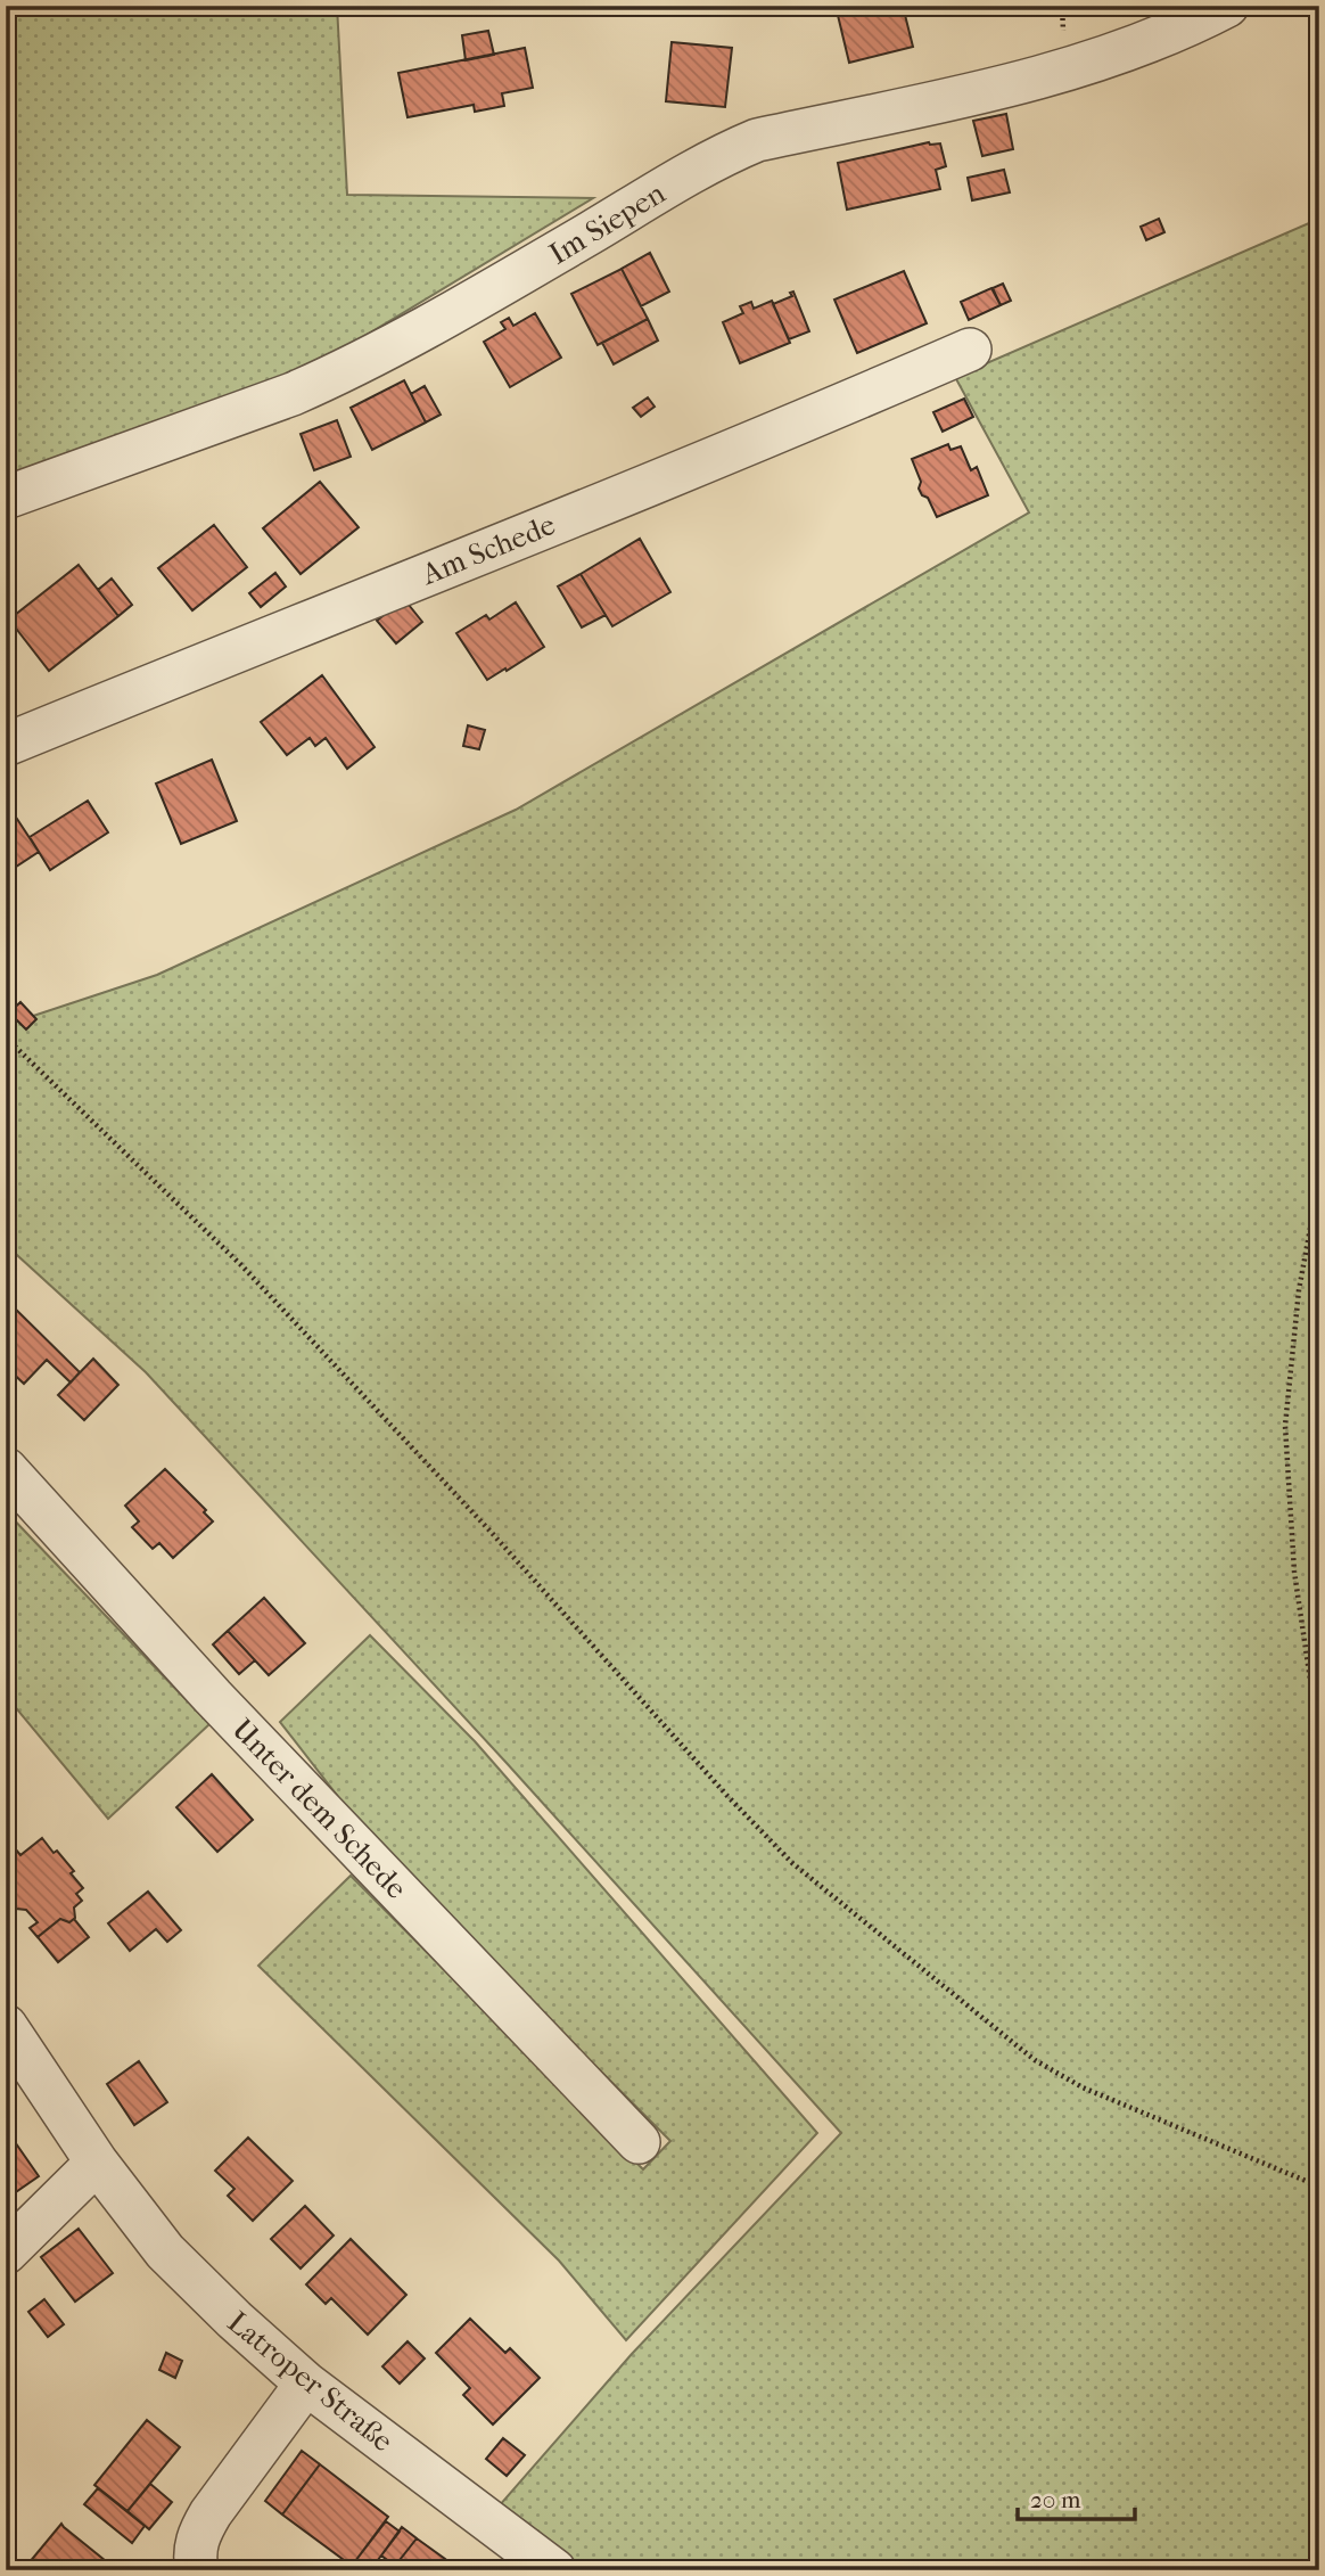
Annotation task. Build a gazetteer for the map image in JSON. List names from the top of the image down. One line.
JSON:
{"streets":{"street":["Im Siepen","Am Schede","Unter dem Schede","Latroper Straße"]},"scale_bar":"20 m"}
